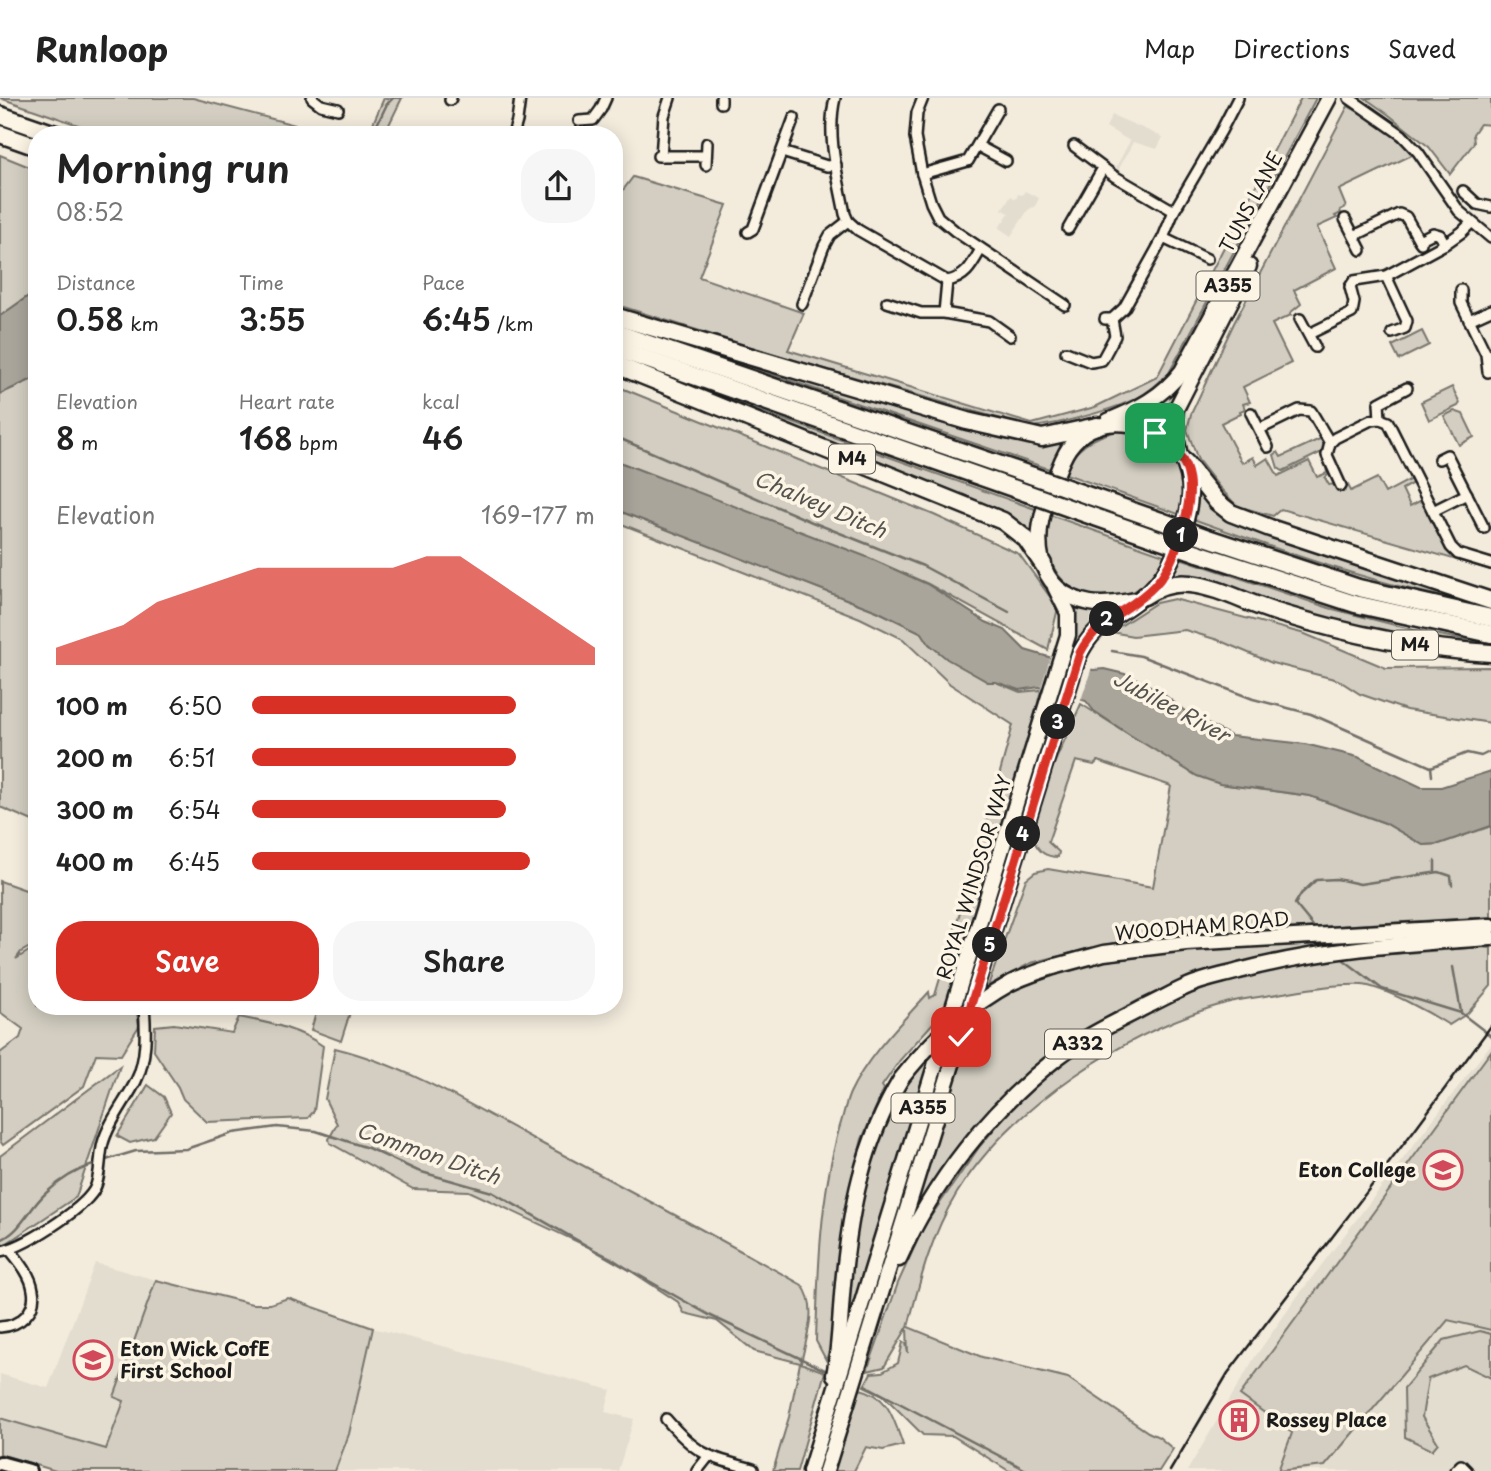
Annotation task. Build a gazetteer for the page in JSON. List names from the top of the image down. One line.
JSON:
{"streets":{"highway":["M4"],"main road":["TUNS LANE","A355","ROYAL WINDSOR WAY","WOODHAM ROAD","A332"]},"crossings":[["TUNS LANE","A355"],["TUNS LANE","M4"],["TUNS LANE","ROYAL WINDSOR WAY"],["M4","ROYAL WINDSOR WAY"],["ROYAL WINDSOR WAY","WOODHAM ROAD"]],"water":["Chalvey Ditch","Jubilee River","Common Ditch"],"places":{"school or university":["Eton College","Eton Wick CofE First School"],"building":["Rossey Place"]},"page":{"header":"Runloop","nav":["Map","Directions","Saved"],"heading":["Morning run","08:52"],"stats":[["Distance","0.58 km"],["Time","3:55"],["Pace","6:45 /km"],["Elevation","8 m"],["Heart rate","168 bpm"],["kcal","46"]],"chart":["Elevation","169–177 m"],"pins":["1","2","3","4","5"],"list":[{"name":"100 m","note":"6:50"},{"name":"200 m","note":"6:51"},{"name":"300 m","note":"6:54"},{"name":"400 m","note":"6:45"}],"buttons":["Save","Share"]}}
